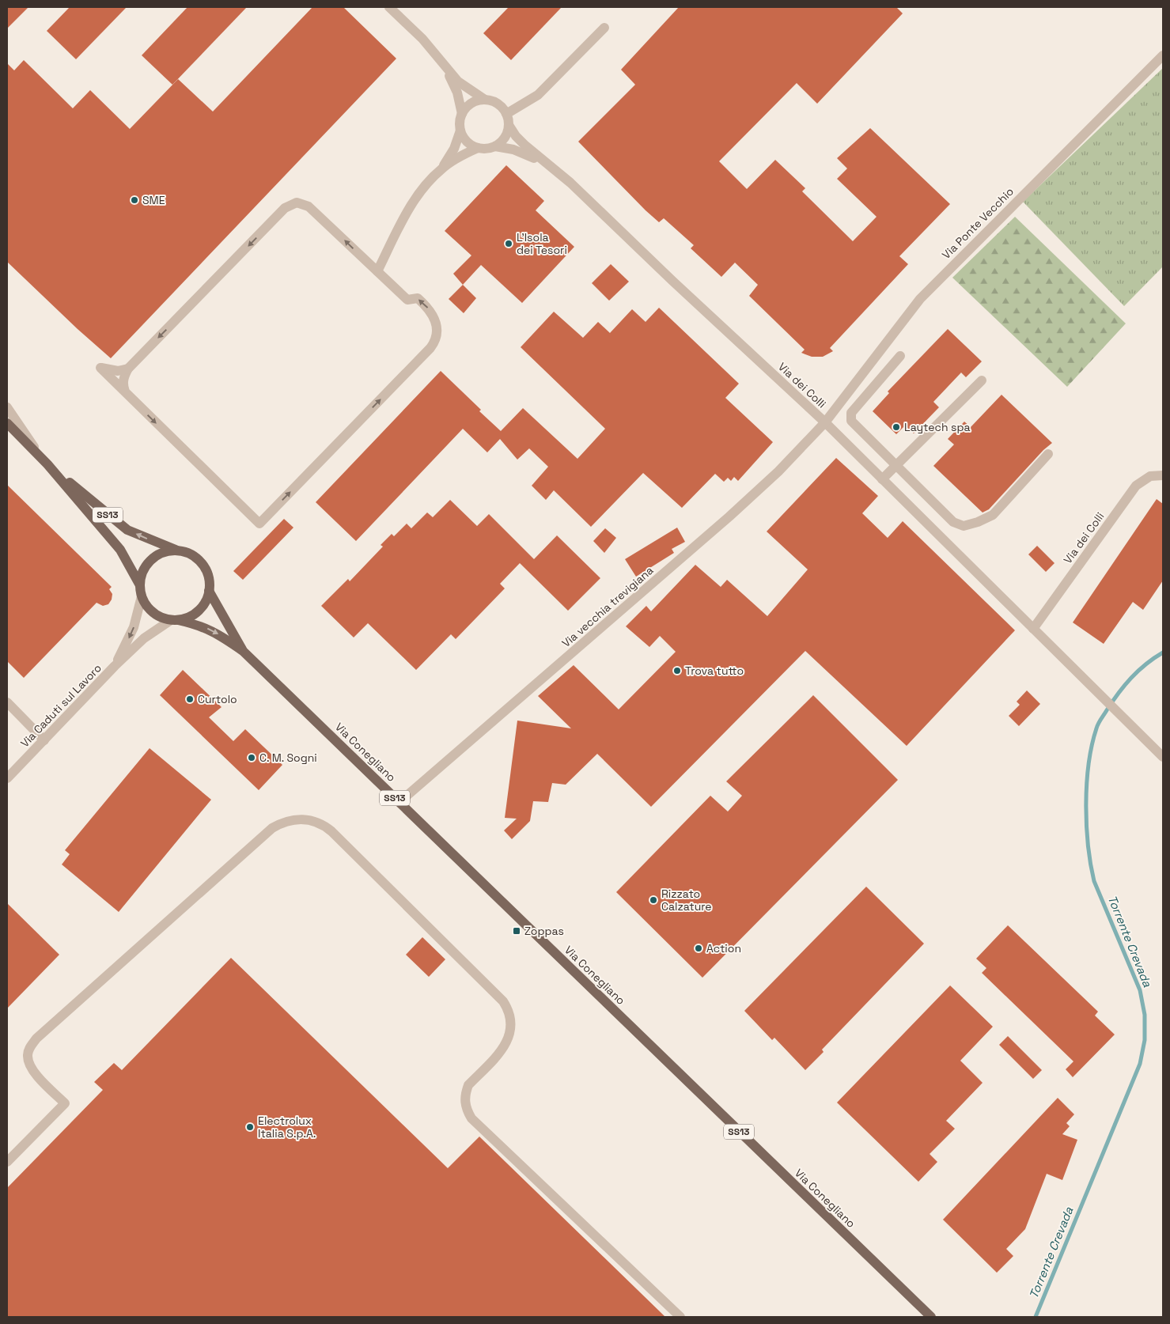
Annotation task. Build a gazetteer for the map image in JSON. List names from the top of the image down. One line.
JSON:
{"streets":{"main road":["SS13","Via Conegliano"],"street":["Via Ponte Vecchio","Via dei Colli","Via vecchia trevigiana","Via Caduti sul Lavoro"]},"crossings":[["Via Ponte Vecchio","Via dei Colli"],["Via Ponte Vecchio","Via vecchia trevigiana"],["Via dei Colli","Via vecchia trevigiana"],["SS13","Via Caduti sul Lavoro"],["SS13","Via Conegliano"],["Via vecchia trevigiana","Via Conegliano"],["Via Caduti sul Lavoro","Via Conegliano"]],"water":["Torrente Crevada"],"places":{"other":["SME","L'Isola dei Tesori","Laytech spa","Trova tutto","Curtolo","C. M. Sogni","Rizzato Calzature","Action","Electrolux Italia S.p.A."],"transit":["Zoppas"]}}
